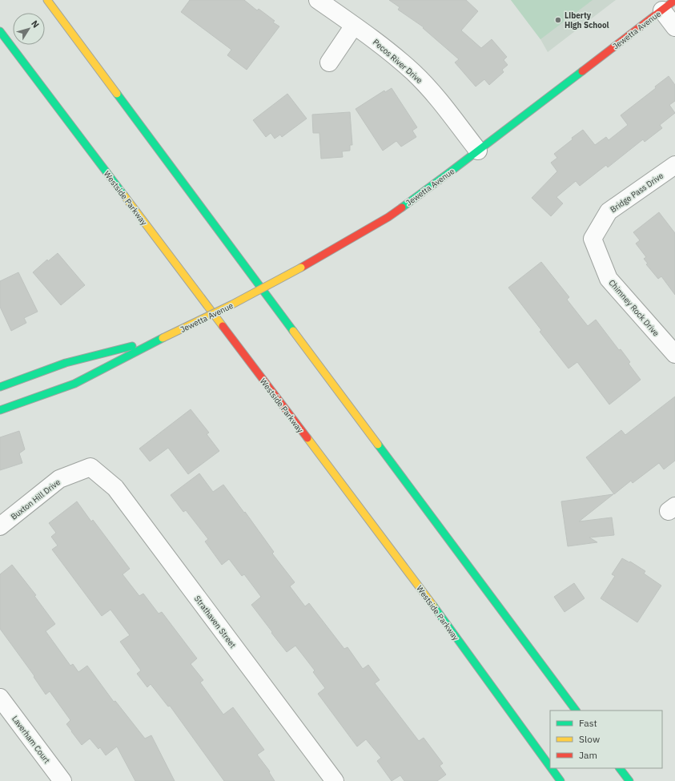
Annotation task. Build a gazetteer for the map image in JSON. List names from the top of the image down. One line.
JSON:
{"streets":{"main road":["Jewetta Avenue","Westside Parkway"],"street":["Pecos River Drive","Bridge Pass Drive","Chimney Rock Drive","Buxton Hill Drive","Strathaven Street","Laverham Court"]},"crossings":[["Jewetta Avenue","Pecos River Drive"],["Bridge Pass Drive","Chimney Rock Drive"],["Buxton Hill Drive","Strathaven Street"]],"places":["Liberty High School"],"legend":["Fast","Slow","Jam"],"north":"top right"}
